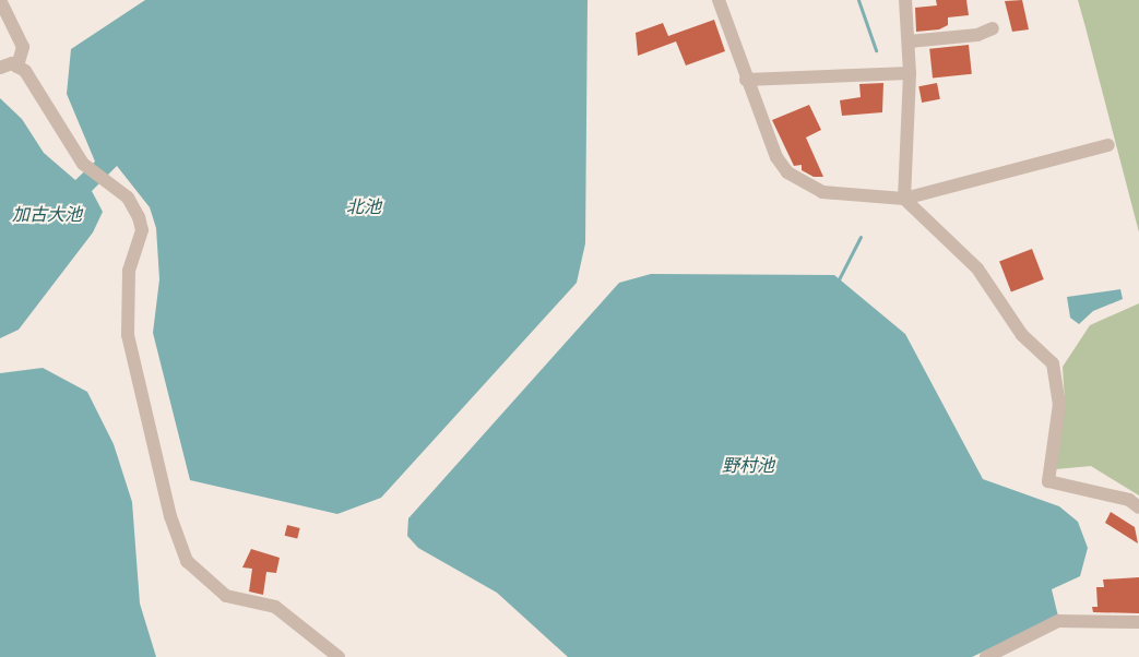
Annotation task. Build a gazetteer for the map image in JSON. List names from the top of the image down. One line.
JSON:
{"water":["北池","加古大池","野村池"]}
